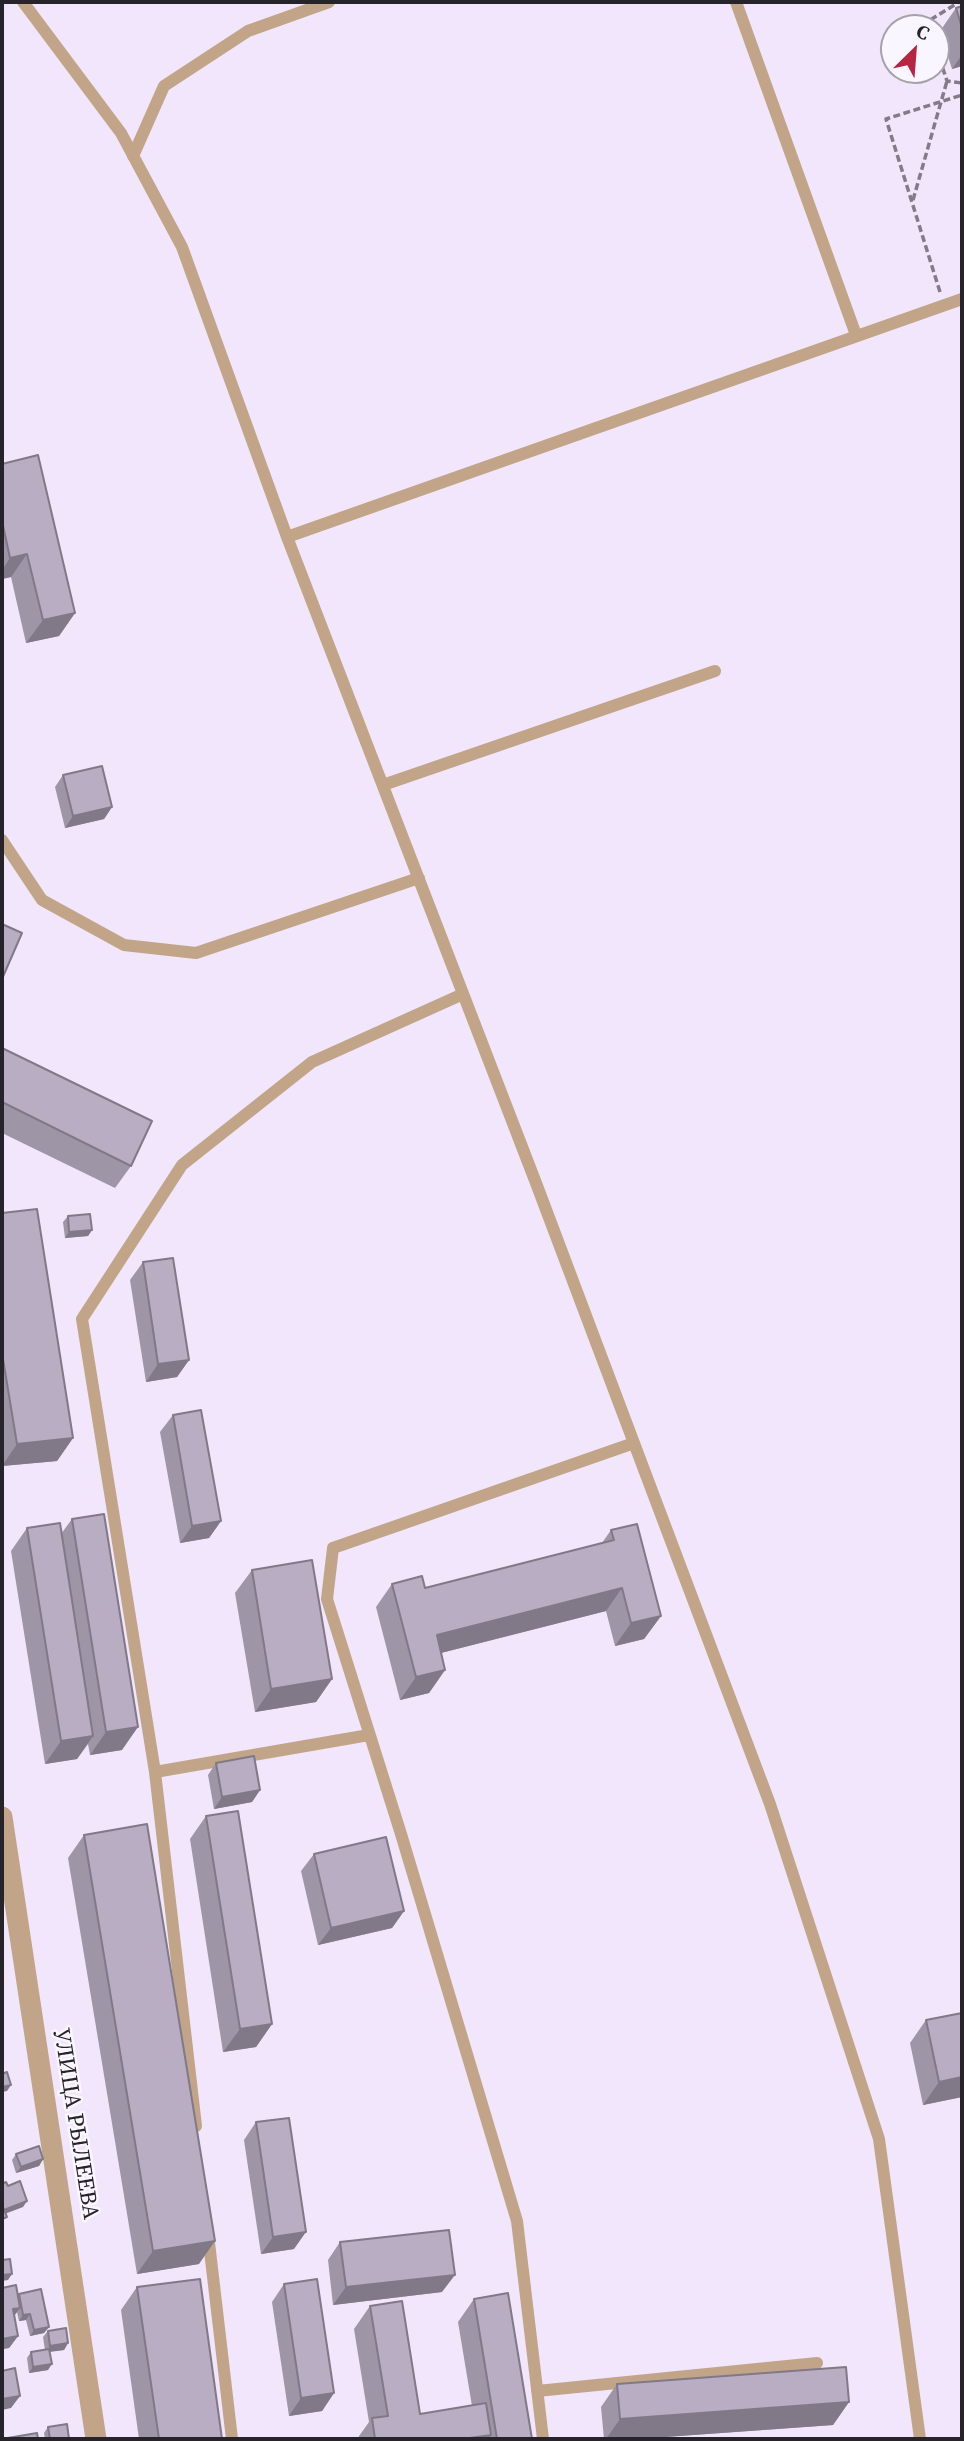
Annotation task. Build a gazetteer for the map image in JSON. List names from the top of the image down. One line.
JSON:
{"streets":{"street":["УЛИЦА РЫЛЕЕВА"]},"north":"top right"}
